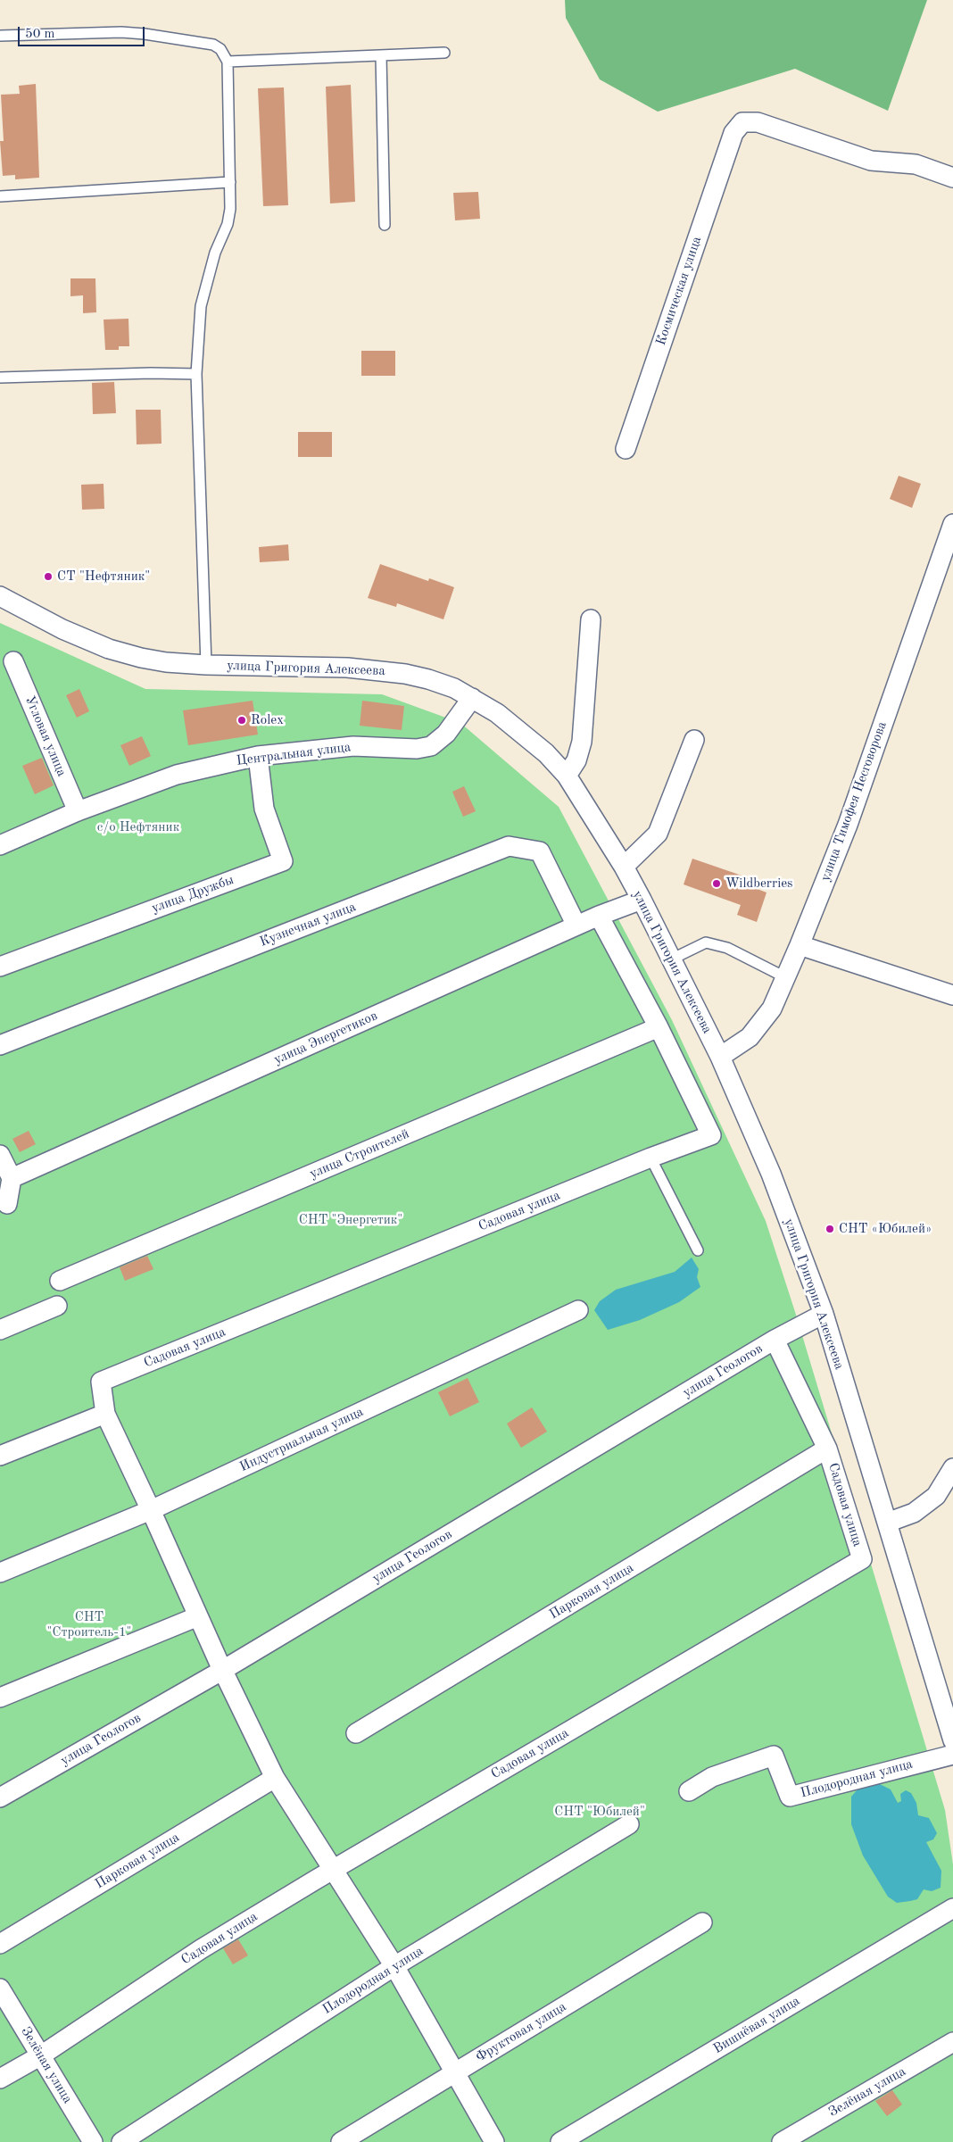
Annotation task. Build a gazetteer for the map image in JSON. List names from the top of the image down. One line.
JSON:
{"streets":{"street":["Космическая улица","улица Григория Алексеева","Угловая улица","Центральная улица","улица Тимофея Несговорова","улица Дружбы","Кузнечная улица","улица Энергетиков","улица Строителей","Садовая улица","улица Геологов","Индустриальная улица","Парковая улица","Плодородная улица","Вишнёвая улица","Фруктовая улица","Зелёная улица"]},"crossings":[["улица Григория Алексеева","Центральная улица"],["улица Григория Алексеева","улица Тимофея Несговорова"],["улица Григория Алексеева","улица Энергетиков"],["улица Григория Алексеева","улица Геологов"],["Угловая улица","Центральная улица"],["Центральная улица","улица Дружбы"],["Кузнечная улица","улица Энергетиков"],["улица Энергетиков","Садовая улица"],["улица Строителей","Садовая улица"],["Садовая улица","улица Геологов"],["Садовая улица","Парковая улица"],["Садовая улица","Зелёная улица"]],"parks":["с/о Нефтяник","СНТ \"Энергетик\"","СНТ \"Строитель-1\"","СНТ \"Юбилей\""],"places":["СТ \"Нефтяник\"","Rolex","Wildberries","СНТ «Юбилей»"],"scale_bar":"50 m"}
